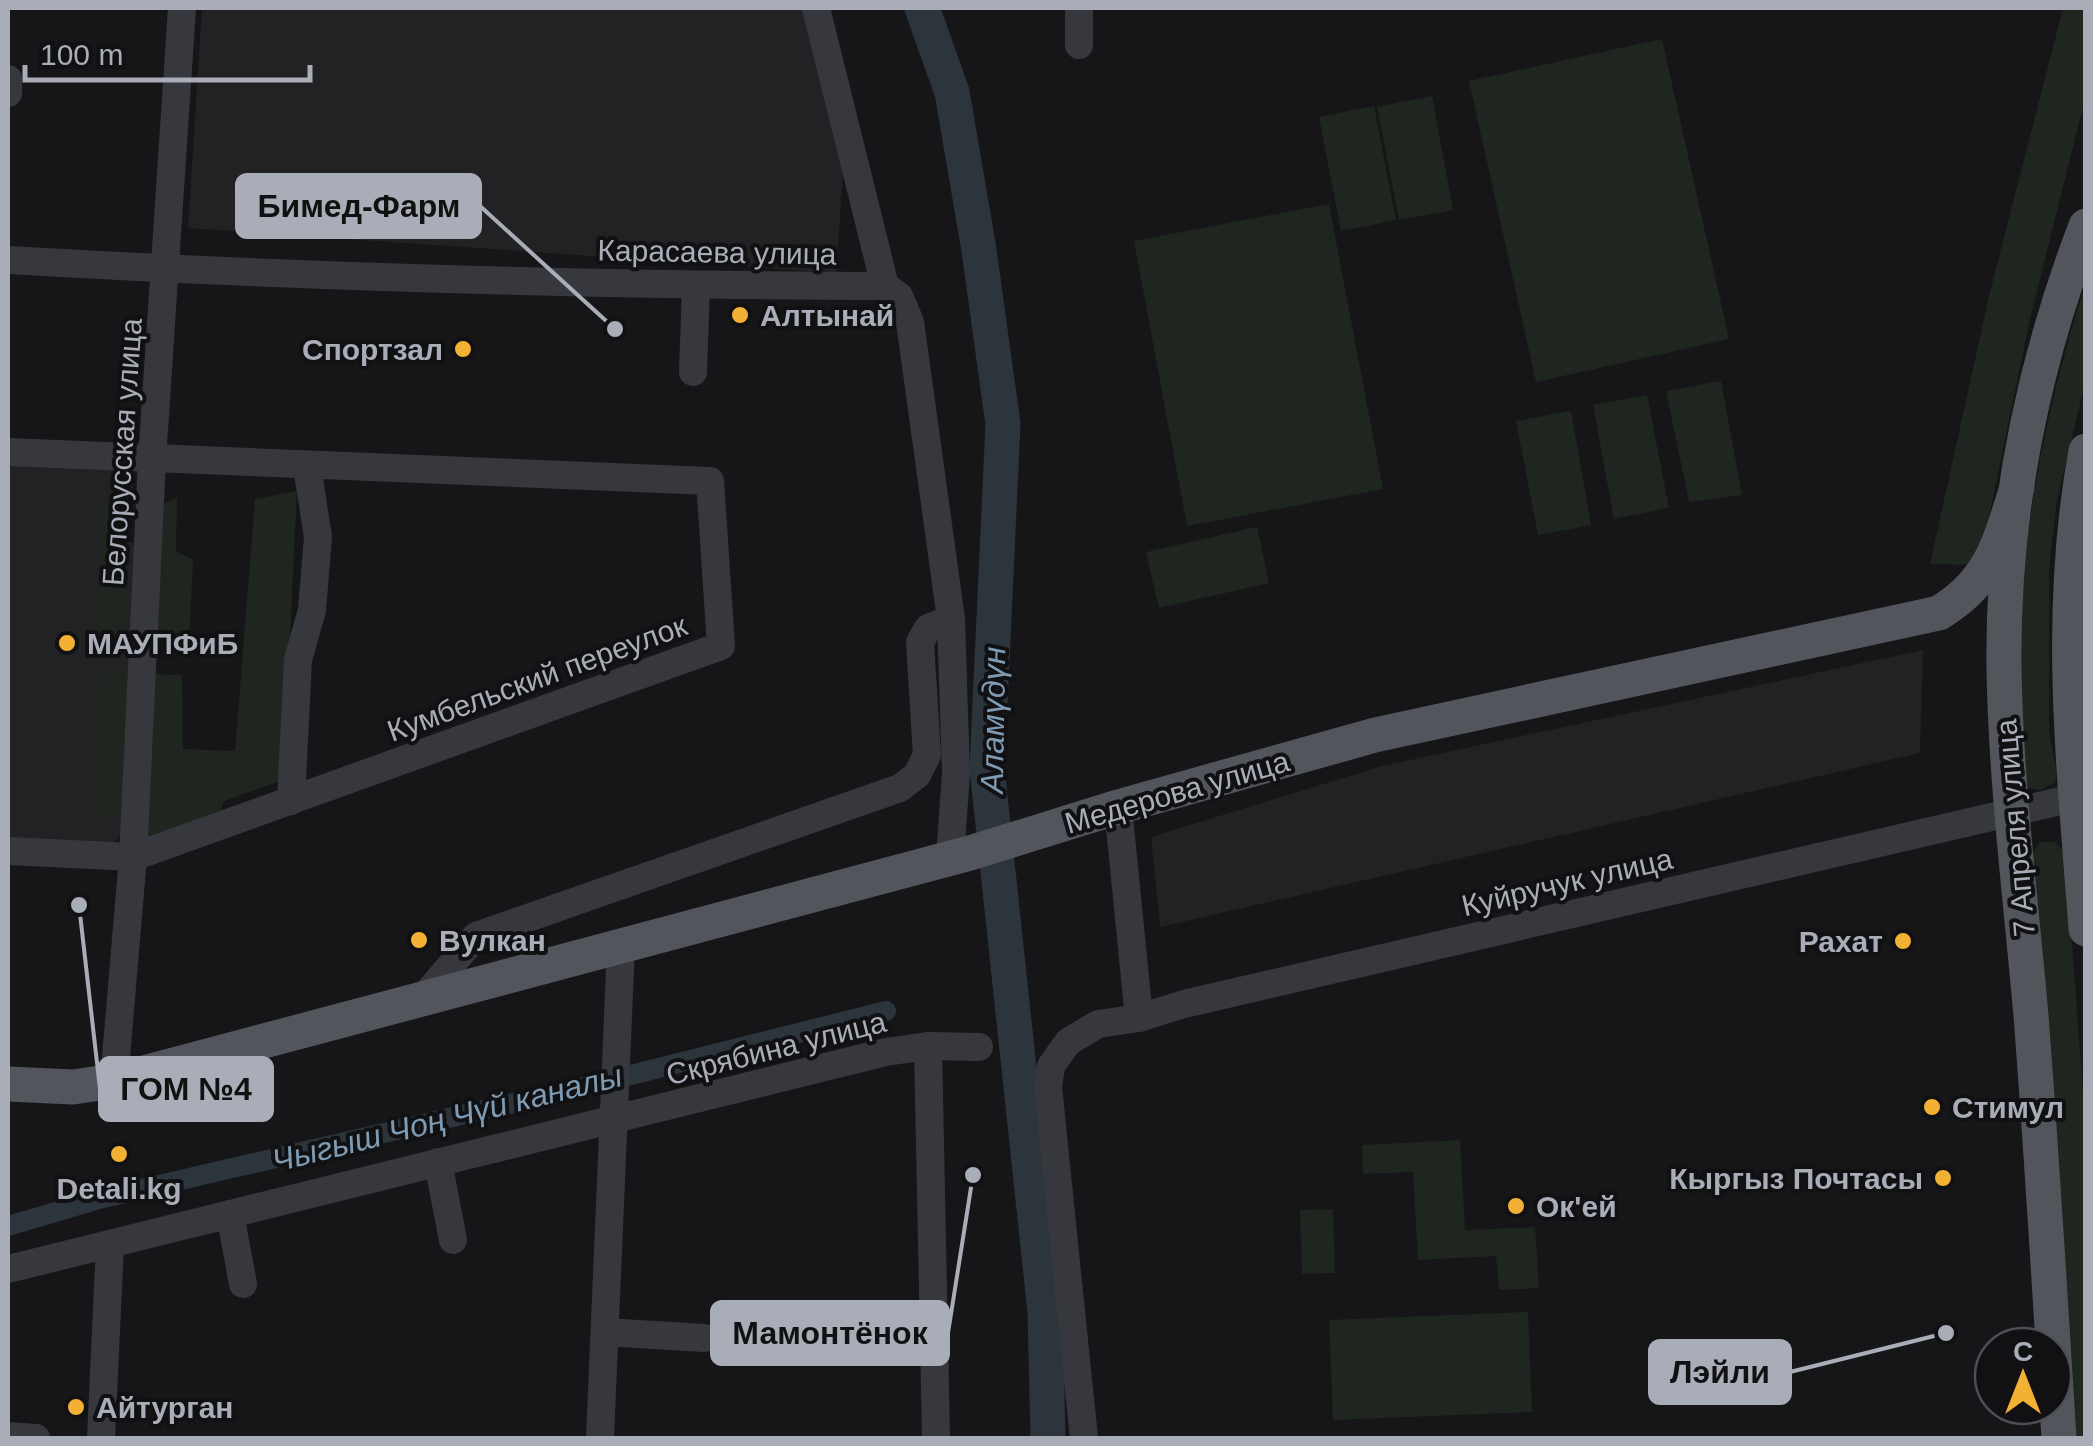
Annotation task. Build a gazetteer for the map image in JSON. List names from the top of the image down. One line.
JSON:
{"streets":{"main road":["Медерова улица","7 Апреля улица"],"street":["Карасаева улица","Белорусская улица","Кумбельский переулок","Куйручук улица","Скрябина улица"]},"crossings":[["Карасаева улица","Белорусская улица"],["Белорусская улица","Кумбельский переулок"],["Белорусская улица","Медерова улица"],["Медерова улица","7 Апреля улица"],["7 Апреля улица","Куйручук улица"]],"water":["Аламүдүн","Чыгыш Чоң Чүй каналы"],"places":["Алтынай","Бимед-Фарм","Спортзал","МАУПФиБ","ГОМ №4","Вулкан","Рахат","Стимул","Detali.kg","Мамонтёнок","Кыргыз Почтасы","Ок'ей","Лэйли","Айтурган"],"scale_bar":"100 m","north":"top"}
